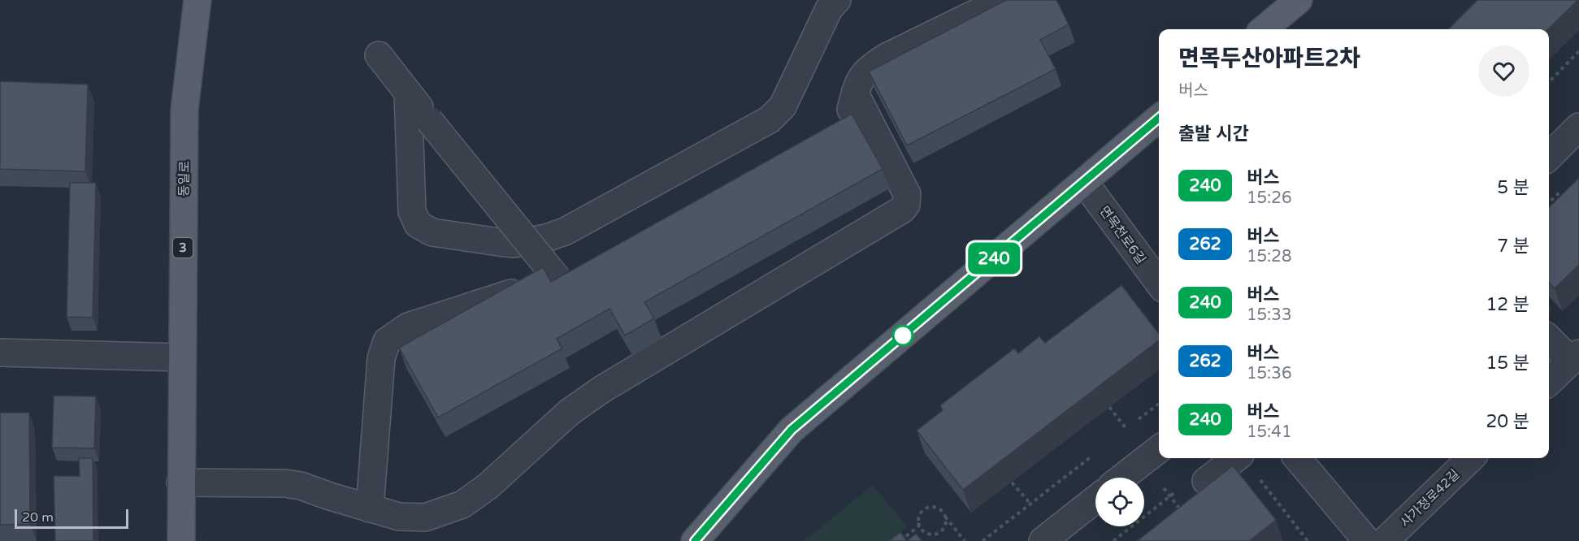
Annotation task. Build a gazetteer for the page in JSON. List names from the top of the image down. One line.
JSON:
{"streets":{"main road":["동일로","3"],"street":["면목천로6길","사가정로42길"]},"lines":["bus line 240"],"scale_bar":"20 m","page":{"on_map":"240","heading":[["면목두산아파트2차","버스"],"출발 시간"],"list":[{"mark":"240","name":"버스","note":"15:26","value":"5 분"},{"mark":"262","name":"버스","note":"15:28","value":"7 분"},{"mark":"240","name":"버스","note":"15:33","value":"12 분"},{"mark":"262","name":"버스","note":"15:36","value":"15 분"},{"mark":"240","name":"버스","note":"15:41","value":"20 분"}],"scale":"20 m"}}
